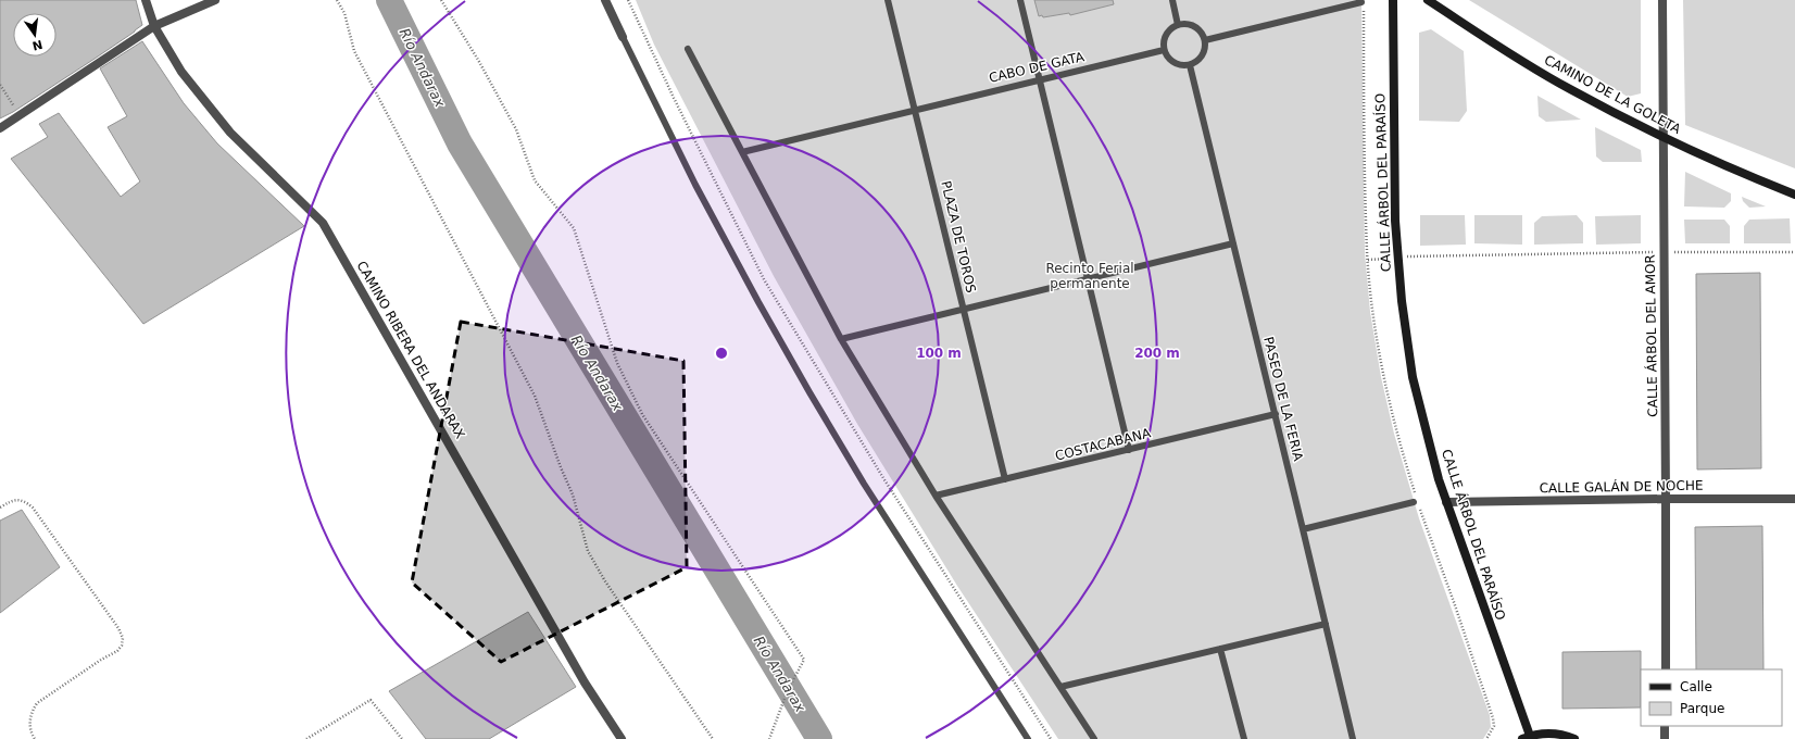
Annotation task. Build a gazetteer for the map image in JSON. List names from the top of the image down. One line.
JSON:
{"streets":{"street":["CAMINO DE LA GOLETA","CALLE ÁRBOL DEL PARAÍSO","CALLE ÁRBOL DEL AMOR","CAMINO RIBERA DEL ANDARAX","CALLE GALÁN DE NOCHE"],"lane":["CABO DE GATA","PLAZA DE TOROS","PASEO DE LA FERIA","COSTACABANA"]},"crossings":[["CABO DE GATA","PLAZA DE TOROS"],["CABO DE GATA","PASEO DE LA FERIA"],["CAMINO DE LA GOLETA","CALLE ÁRBOL DEL AMOR"],["CALLE ÁRBOL DEL PARAÍSO","CALLE GALÁN DE NOCHE"],["PLAZA DE TOROS","COSTACABANA"],["CALLE ÁRBOL DEL AMOR","CALLE GALÁN DE NOCHE"],["PASEO DE LA FERIA","COSTACABANA"]],"water":["Río Andarax"],"parks":["Recinto Ferial permanente"],"legend":["Calle","Parque"],"north":"bottom","rings":["100 m","200 m"]}
